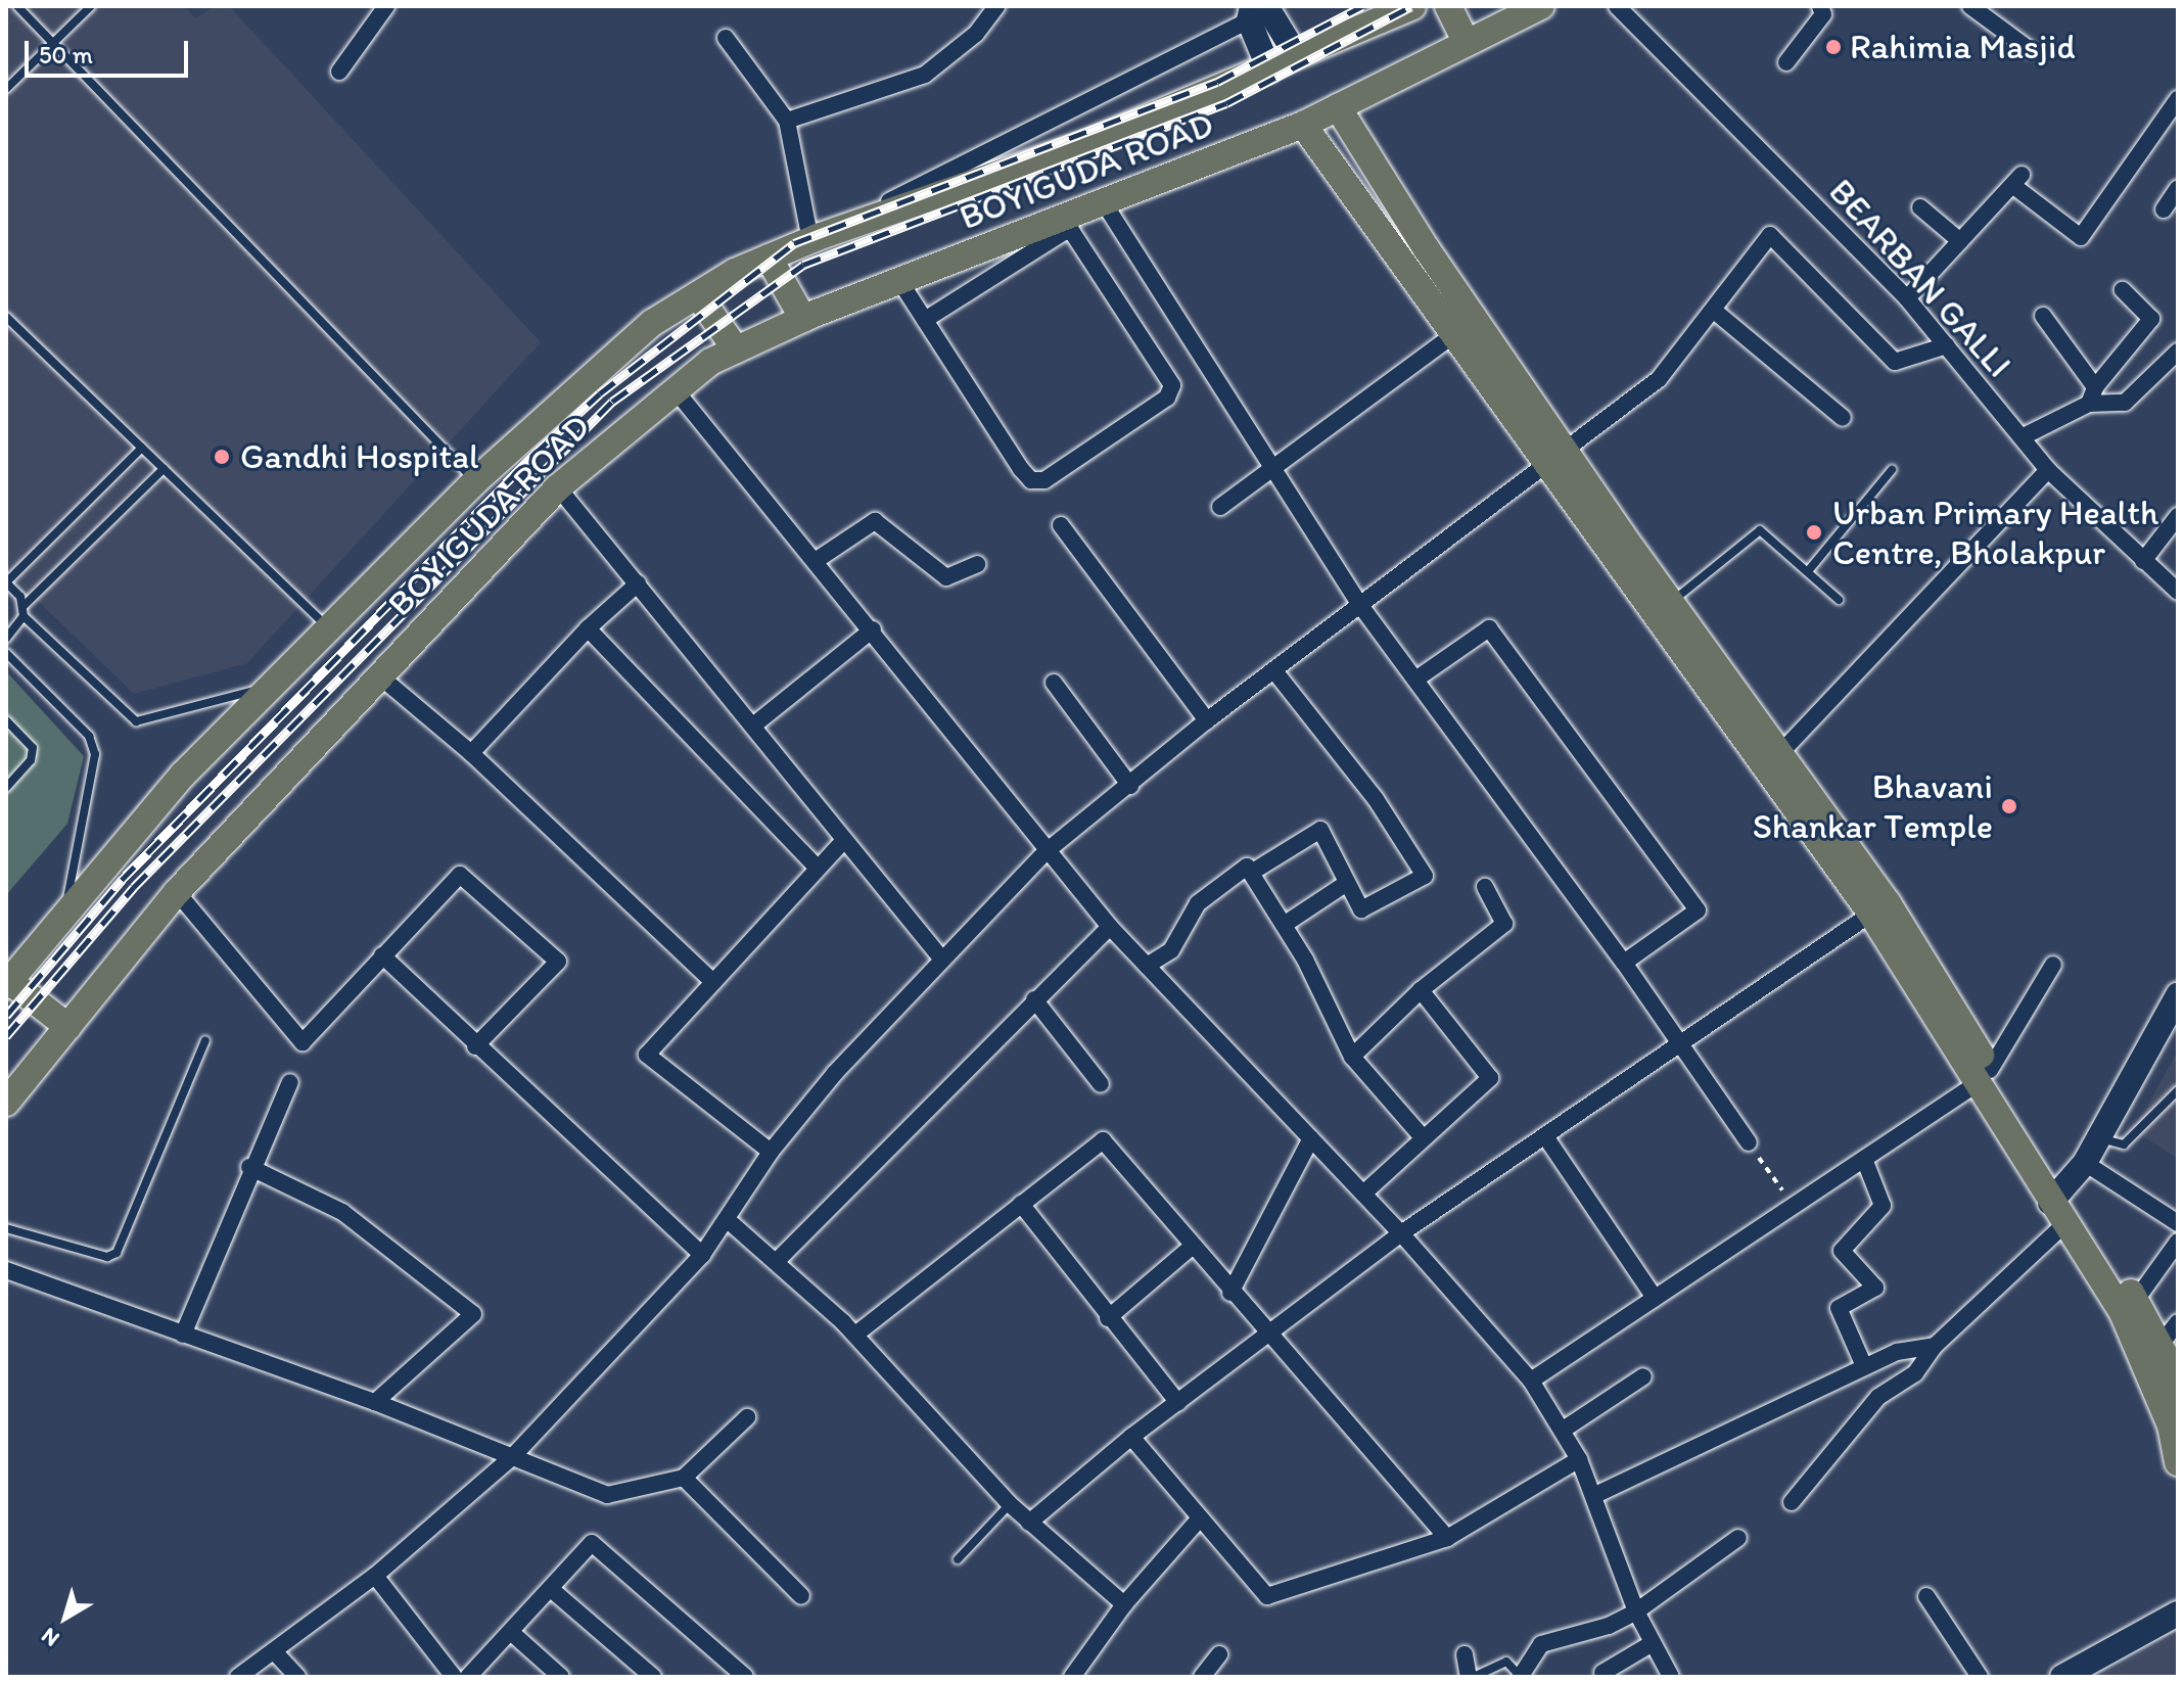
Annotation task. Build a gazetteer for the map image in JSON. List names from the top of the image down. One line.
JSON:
{"streets":{"main road":["BOYIGUDA ROAD"],"street":["BEARBAN GALLI"]},"places":["Rahimia Masjid","Gandhi Hospital","Urban Primary Health Centre, Bholakpur","Bhavani Shankar Temple"],"scale_bar":"50 m","north":"bottom left"}
